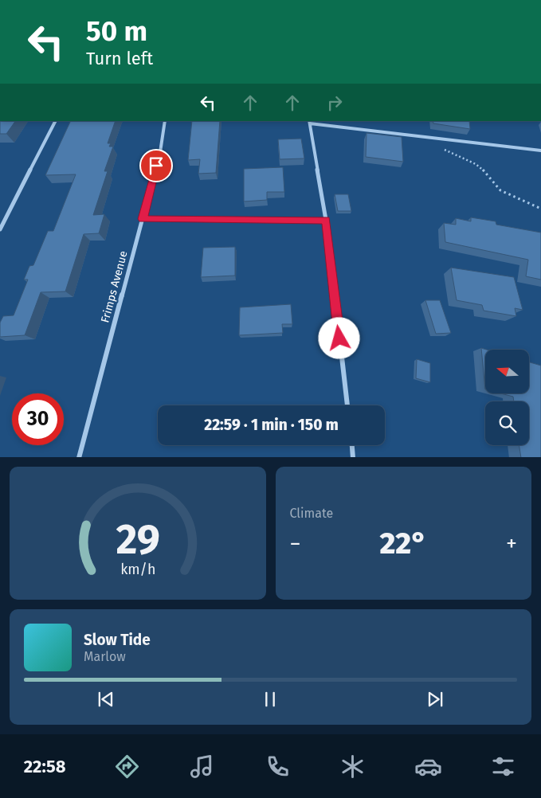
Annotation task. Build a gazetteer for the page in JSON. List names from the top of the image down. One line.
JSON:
{"streets":{"street":["Frimps Avenue"]},"north":"left","page":{"turn":["50 m","Turn left"],"limit":"30","trip":"22:59 · 1 min · 150 m","tile":"Climate","heat":["−","22°","+"],"song":["Slow Tide","Marlow"],"tabs":"22:58","gauge":["29","km/h"]}}
